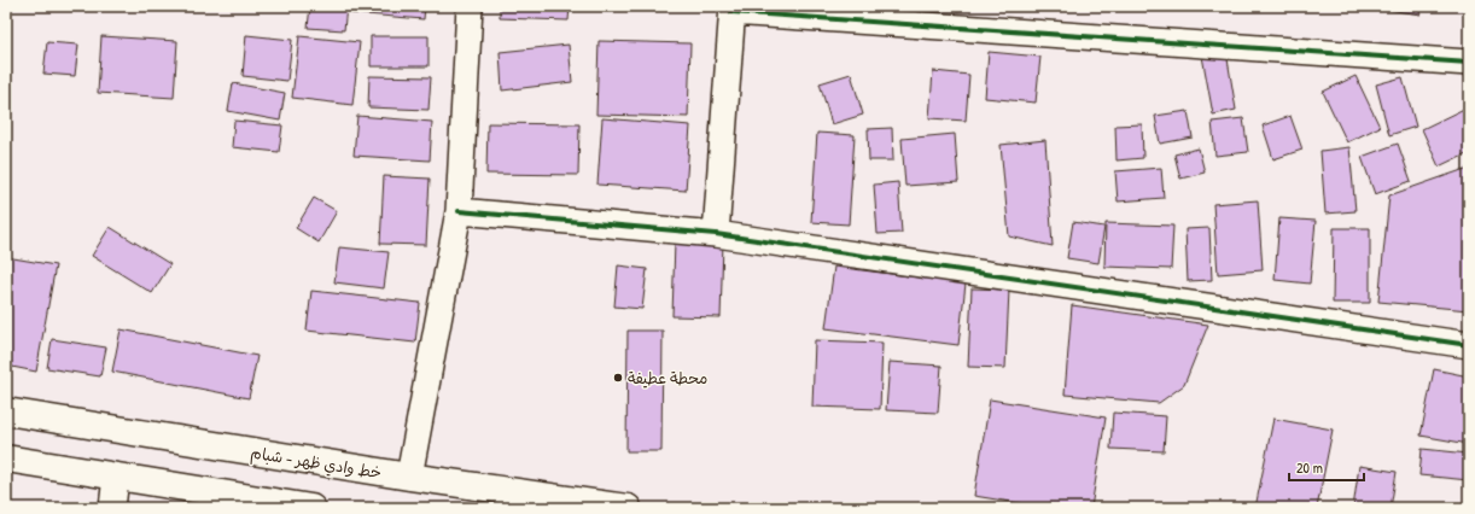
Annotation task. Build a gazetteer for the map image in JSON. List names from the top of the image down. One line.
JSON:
{"streets":{"main road":["خط وادي ظهر - شبام"]},"places":["محطة عطيفة"],"scale_bar":"20 m"}
